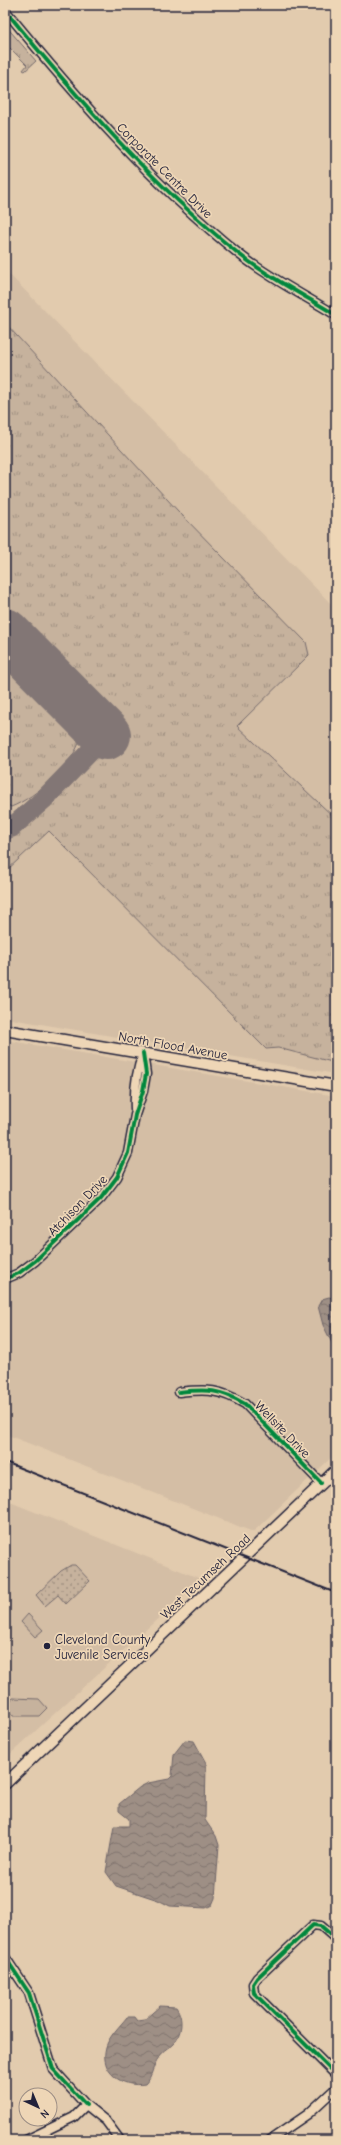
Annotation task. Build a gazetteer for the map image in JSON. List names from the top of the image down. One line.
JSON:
{"streets":{"main road":["North Flood Avenue","West Tecumseh Road"],"street":["Corporate Centre Drive","Atchison Drive","Wellsite Drive"]},"crossings":[["North Flood Avenue","Atchison Drive"],["Wellsite Drive","West Tecumseh Road"]],"places":["Cleveland County Juvenile Services"],"north":"bottom right"}
